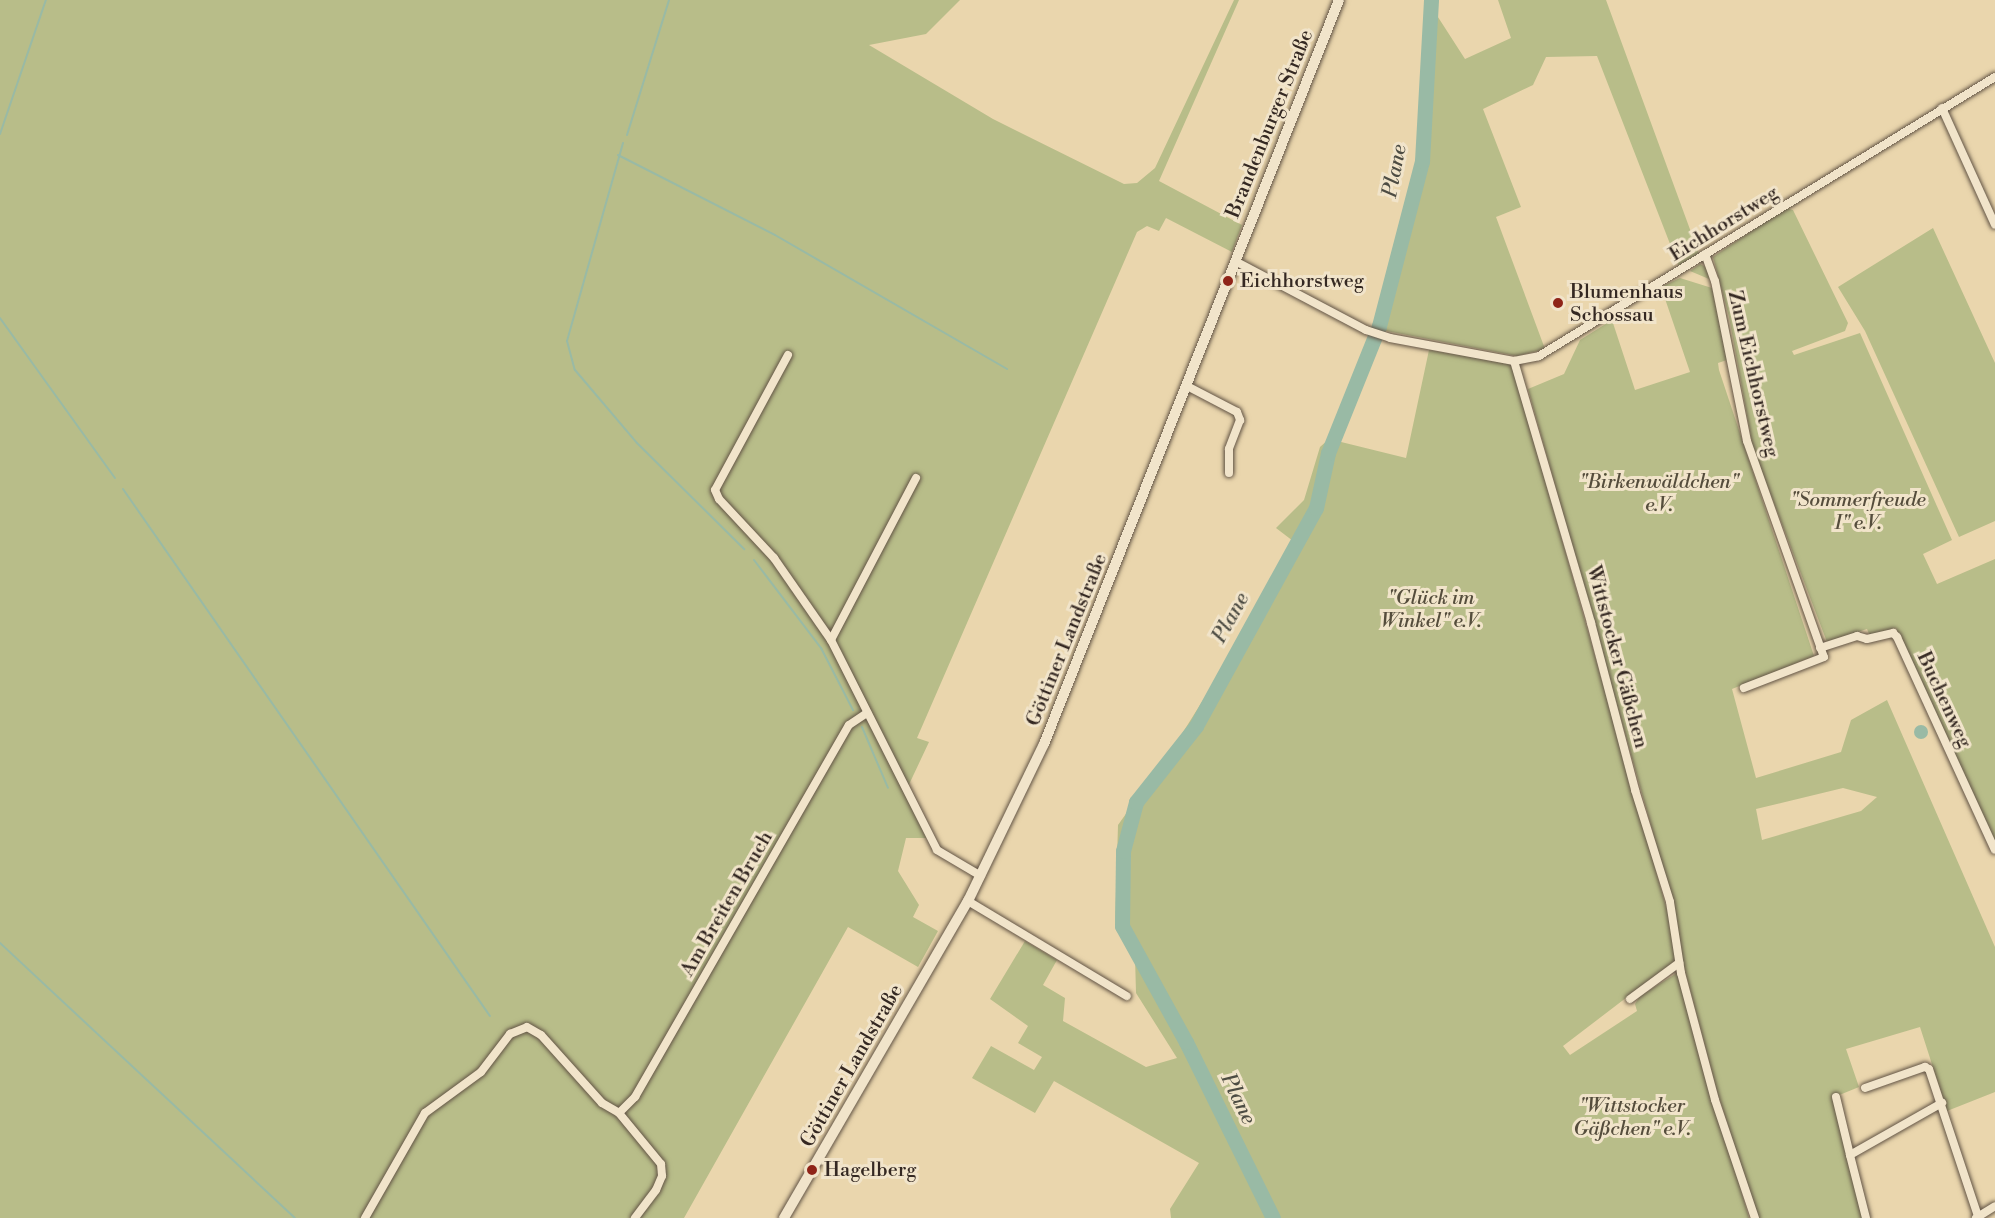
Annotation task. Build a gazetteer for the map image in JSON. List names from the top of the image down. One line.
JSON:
{"streets":{"street":["Brandenburger Straße","Eichhorstweg","Zum Eichhorstweg","Göttiner Landstraße","Wittstocker Gäßchen","Buchenweg","Am Breiten Bruch"]},"crossings":[["Brandenburger Straße","Eichhorstweg"],["Brandenburger Straße","Göttiner Landstraße"],["Eichhorstweg","Zum Eichhorstweg"],["Eichhorstweg","Göttiner Landstraße"],["Eichhorstweg","Wittstocker Gäßchen"],["Zum Eichhorstweg","Buchenweg"]],"water":["Plane"],"parks":["\"Birkenwäldchen\" e.V.","\"Sommerfreude I\" e.V.","\"Glück im Winkel\" e.V.","\"Wittstocker Gäßchen\" e.V."],"places":["Eichhorstweg","Blumenhaus Schossau","Hagelberg"]}
